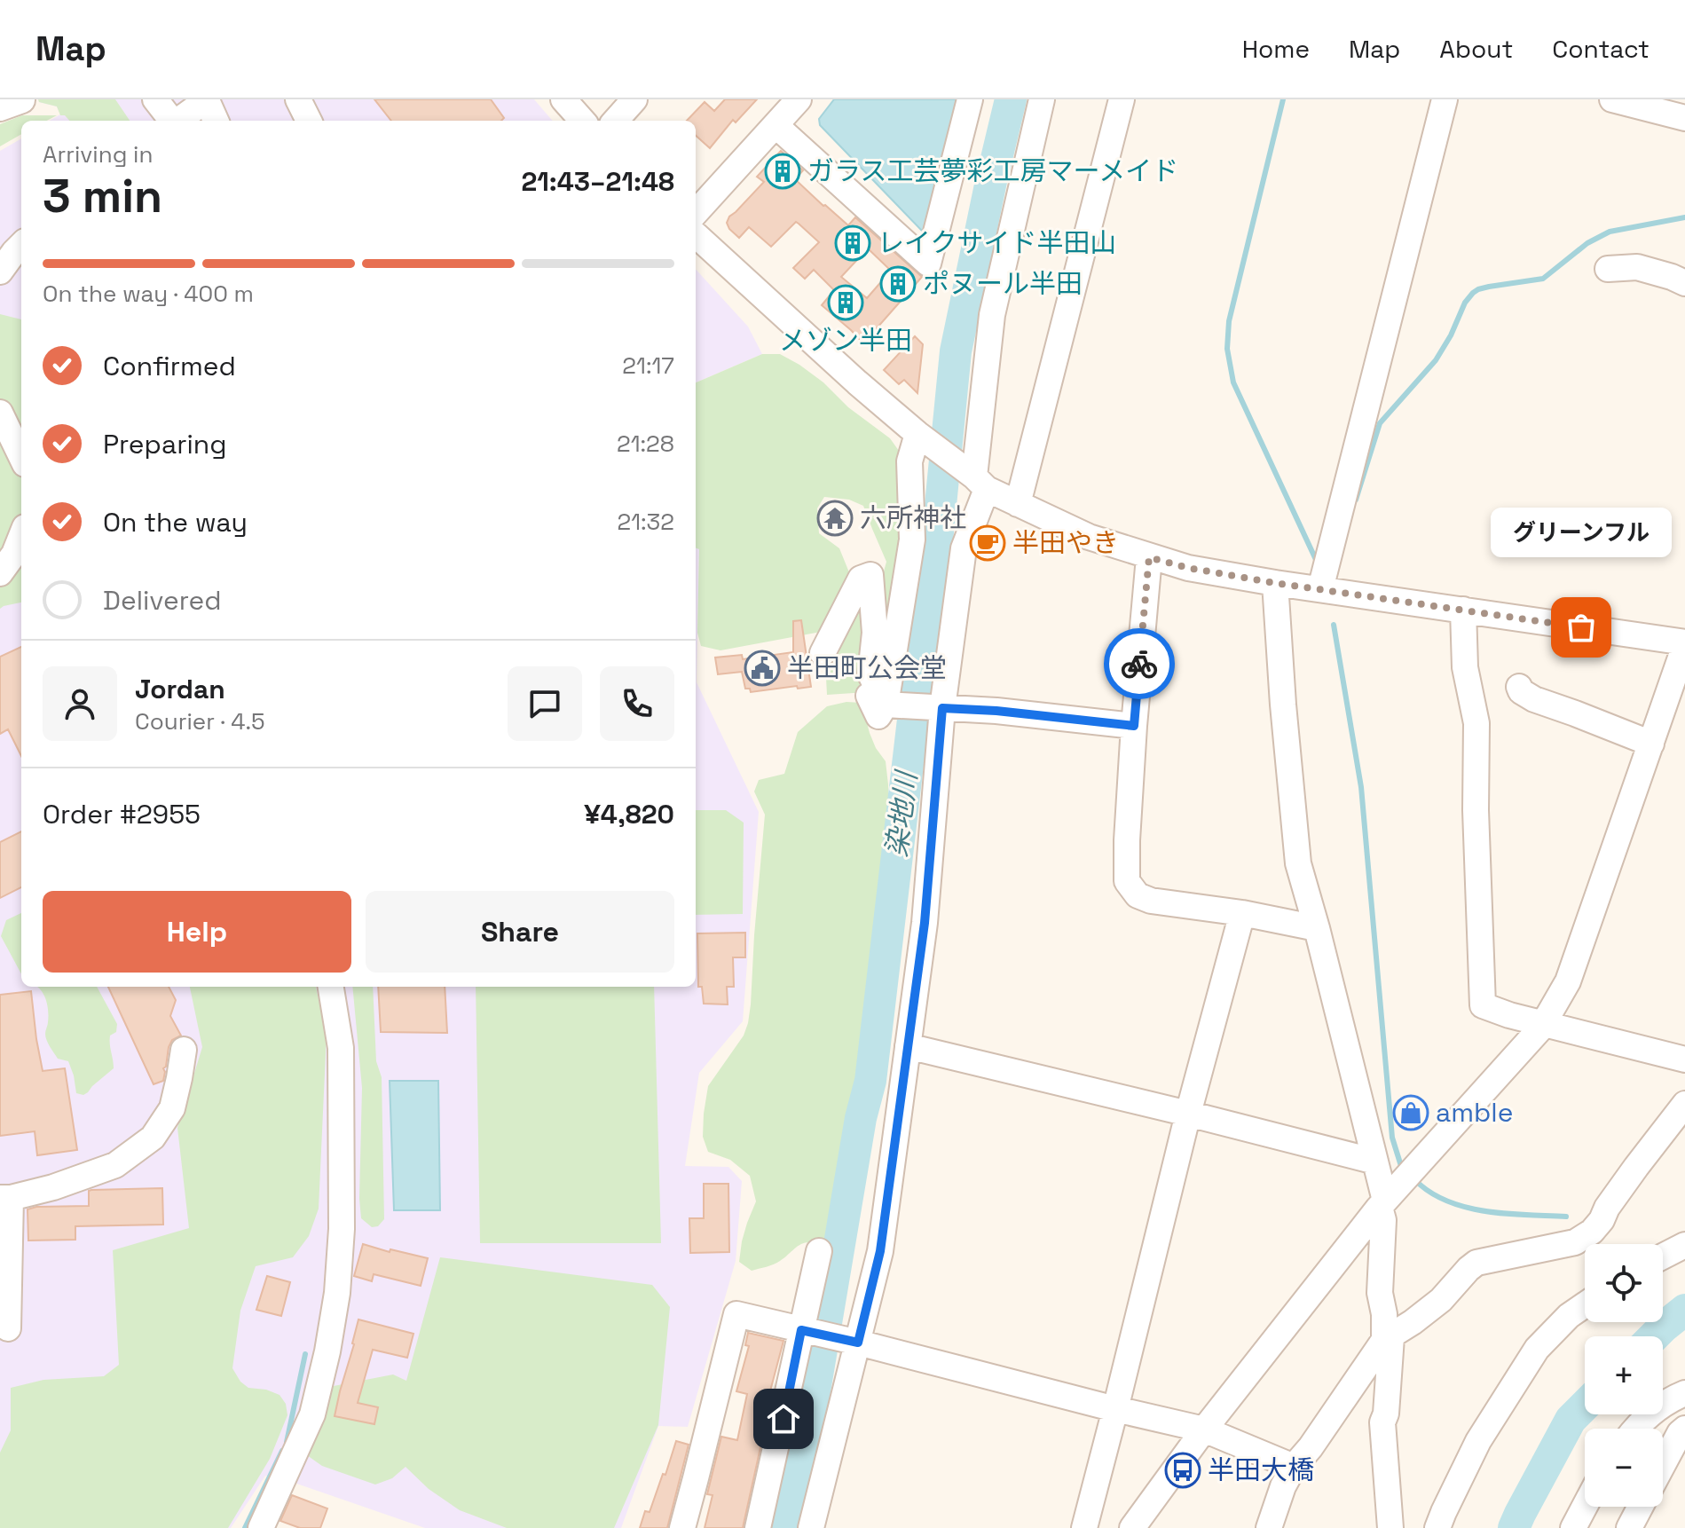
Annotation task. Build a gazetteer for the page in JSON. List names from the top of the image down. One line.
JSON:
{"water":["染地川"],"places":{"building":["ガラス工芸夢彩工房マーメイド","レイクサイド半田山","ポヌール半田","メゾン半田"],"temple":["六所神社"],"cafe":["半田やき"],"other":["グリーンフル"],"public building":["半田町公会堂"],"shop":["amble"],"bus stop":["半田大橋"]},"page":{"header":"Map","nav":["Home","Map","About","Contact"],"heading":["3 min","Arriving in","21:43–21:48"],"panel":["Jordan","Courier · 4.5","Order #2955","¥4,820"],"bar":"On the way · 400 m","list":[["Confirmed","21:17"],["Preparing","21:28"],["On the way","21:32"],"Delivered"],"bubble":"グリーンフル","buttons":["Help","Share"],"map_buttons":["+","−"]}}
